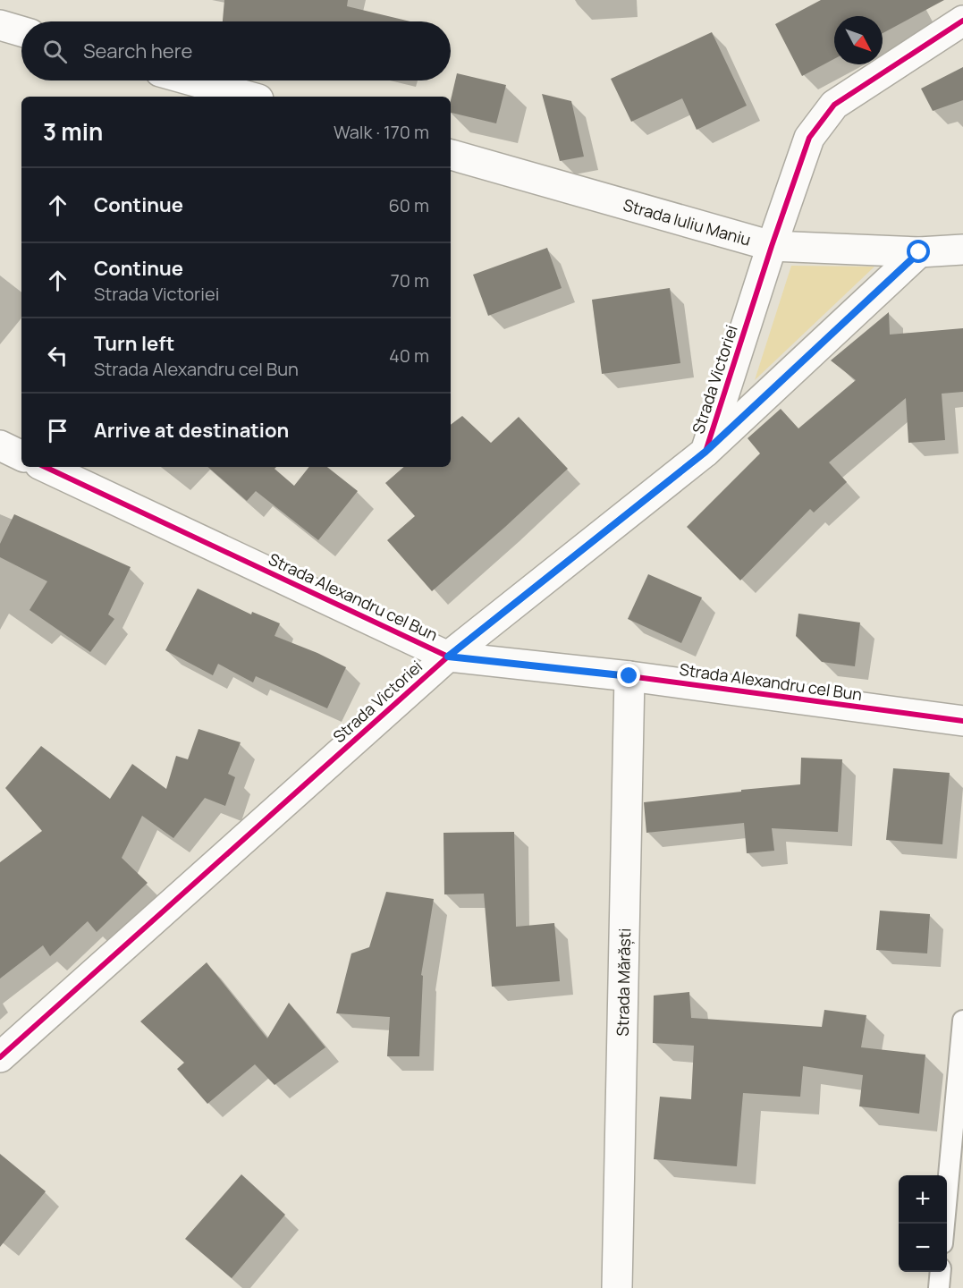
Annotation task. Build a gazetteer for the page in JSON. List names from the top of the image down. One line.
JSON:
{"streets":{"street":["Strada Iuliu Maniu","Strada Victoriei","Strada Alexandru cel Bun","Strada Mărăști"]},"crossings":[["Strada Iuliu Maniu","Strada Victoriei"],["Strada Victoriei","Strada Alexandru cel Bun"],["Strada Alexandru cel Bun","Strada Mărăști"]],"north":"bottom right","page":{"search":"Search here","heading":["3 min","Walk · 170 m"],"list":[["Continue","60 m"],["Continue","Strada Victoriei","70 m"],["Turn left","Strada Alexandru cel Bun","40 m"],"Arrive at destination"],"map_buttons":["+","−"]}}
